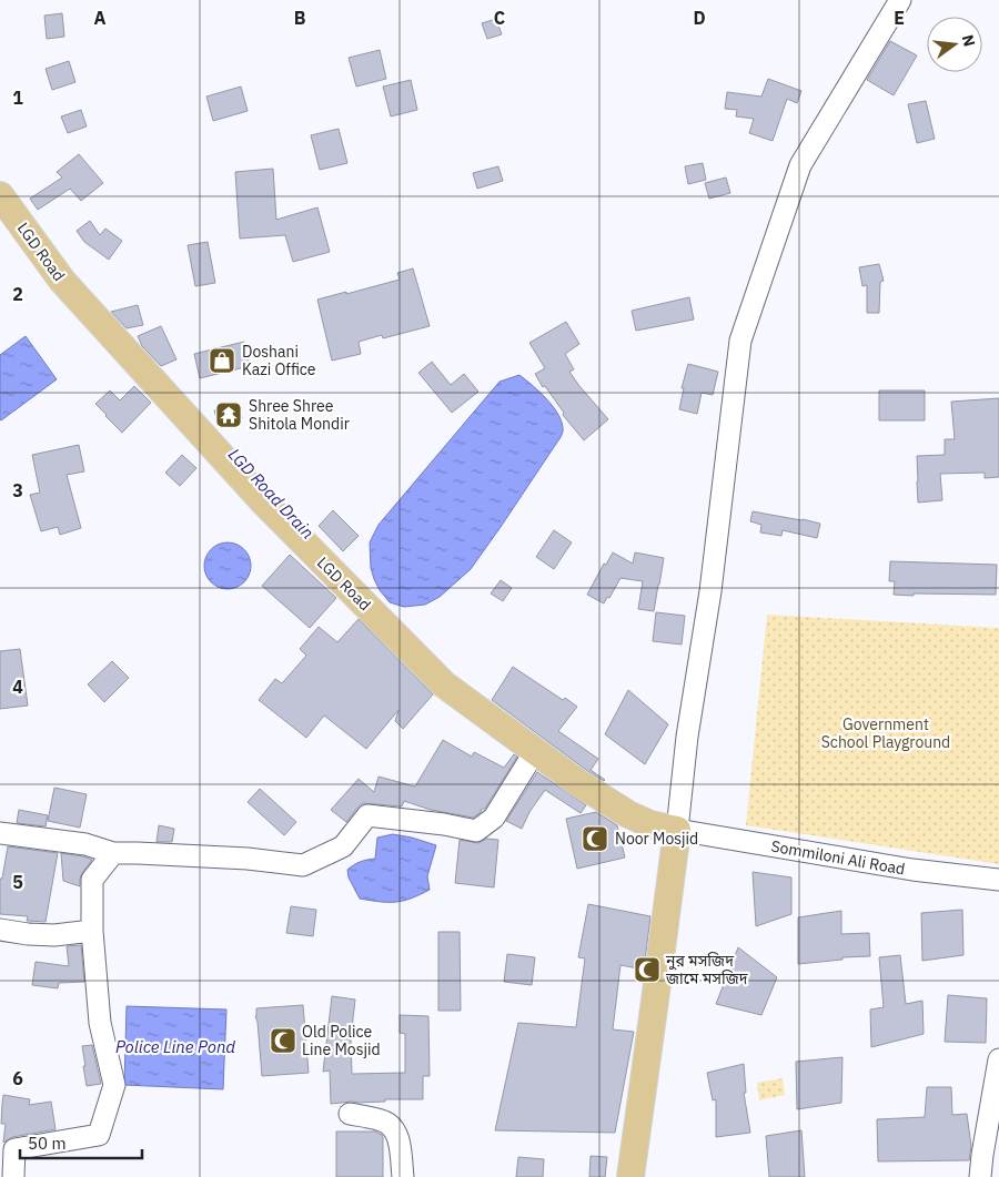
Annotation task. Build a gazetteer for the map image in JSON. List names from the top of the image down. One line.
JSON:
{"streets":{"main road":["LGD Road"],"street":["Sommiloni Ali Road"]},"crossings":[["LGD Road","Sommiloni Ali Road"]],"water":["LGD Road Drain","Police Line Pond"],"parks":["Government School Playground"],"places":{"shop":["Doshani Kazi Office"],"temple":["Shree Shree Shitola Mondir"],"mosque":["Noor Mosjid","নুর মসজিদ জামে মসজিদ","Old Police Line Mosjid"]},"scale_bar":"50 m","north":"right","grid":{"columns":["A","B","C","D","E"],"rows":["1","2","3","4","5","6"]}}
